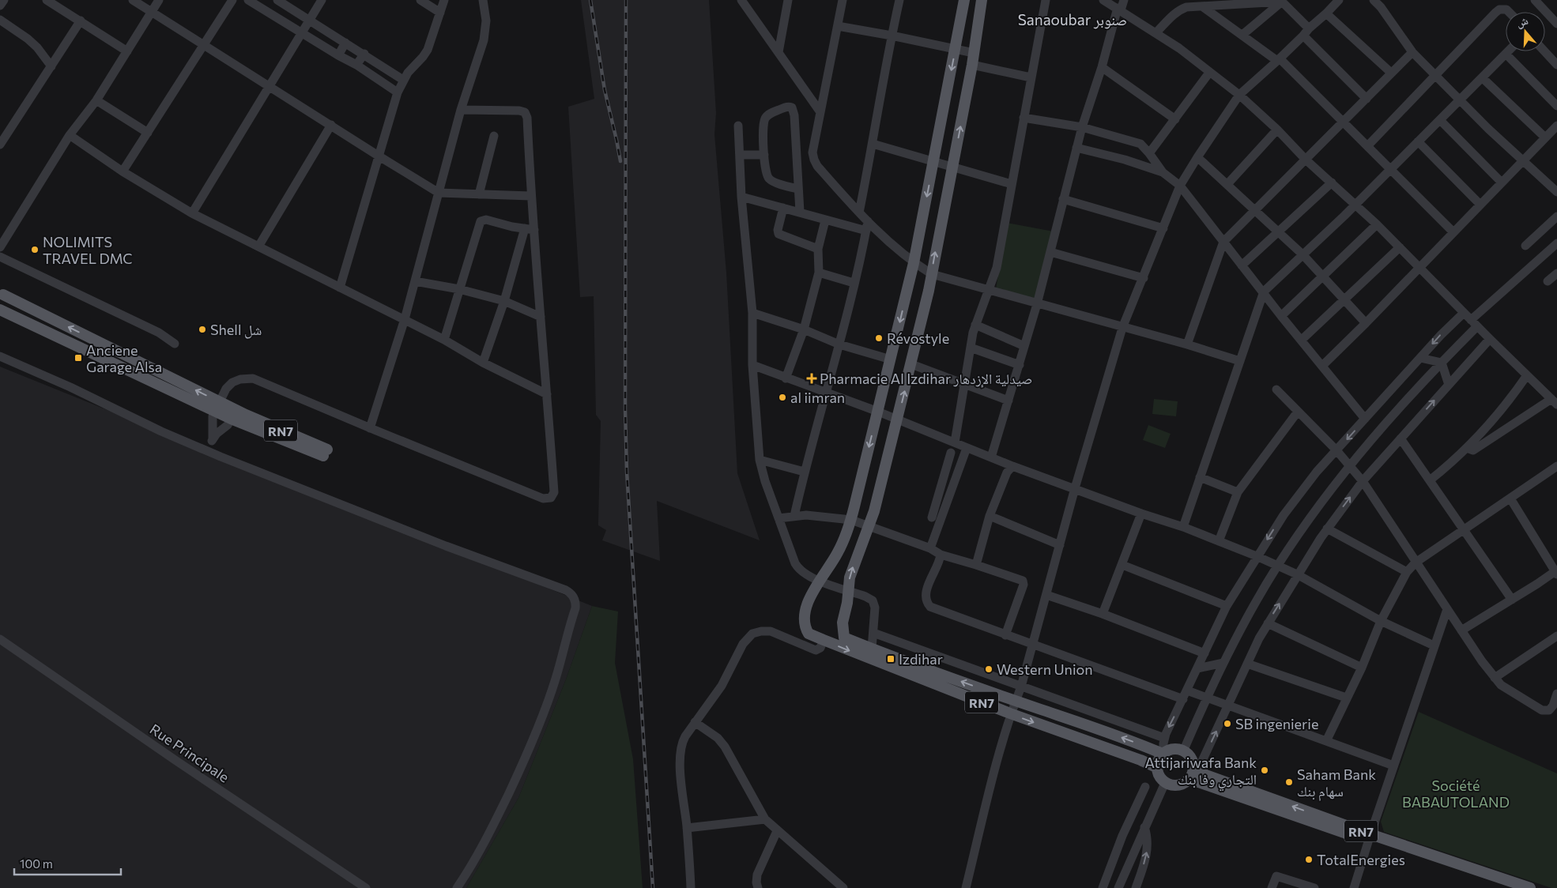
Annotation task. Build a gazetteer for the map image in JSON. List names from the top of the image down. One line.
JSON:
{"streets":{"main road":["RN7"],"street":["Rue Principale"]},"districts":["Sanaoubar صنوبر"],"parks":["Société BABAUTOLAND"],"places":{"other":["NOLIMITS TRAVEL DMC","Shell شل","Révostyle","al iimran","Western Union","SB ingenierie","Attijariwafa Bank التجاري وفا بنك","Saham Bank سهام بنك","TotalEnergies"],"transit":["Anciene Garage Alsa","Izdihar"],"health":["Pharmacie Al Izdihar صيدلية الإزدهار"]},"scale_bar":"100 m","north":"top"}
